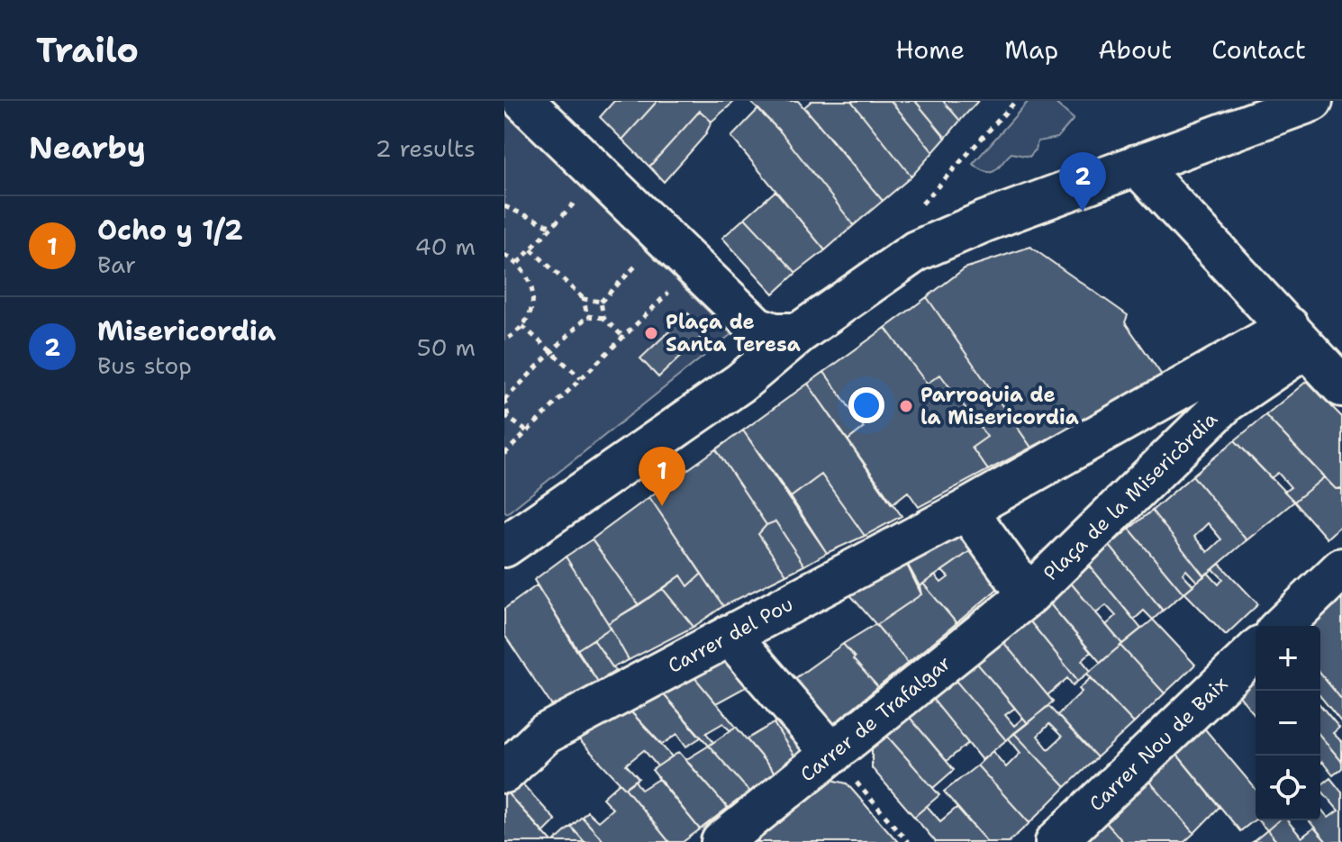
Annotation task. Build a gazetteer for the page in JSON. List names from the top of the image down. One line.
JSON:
{"streets":{"street":["Plaça de la Misericòrdia","Carrer del Pou","Carrer de Trafalgar","Carrer Nou de Baix"]},"crossings":[["Plaça de la Misericòrdia","Carrer del Pou"],["Plaça de la Misericòrdia","Carrer de Trafalgar"]],"places":["Plaça de Santa Teresa","Parroquia de la Misericordia"],"page":{"header":"Trailo","nav":["Home","Map","About","Contact"],"heading":["Nearby","2 results"],"pins":["2","1"],"list":[{"mark":"1","name":"Ocho y 1/2","note":"Bar","value":"40 m"},{"mark":"2","name":"Misericordia","note":"Bus stop","value":"50 m"}],"map_buttons":["+","−"]}}
